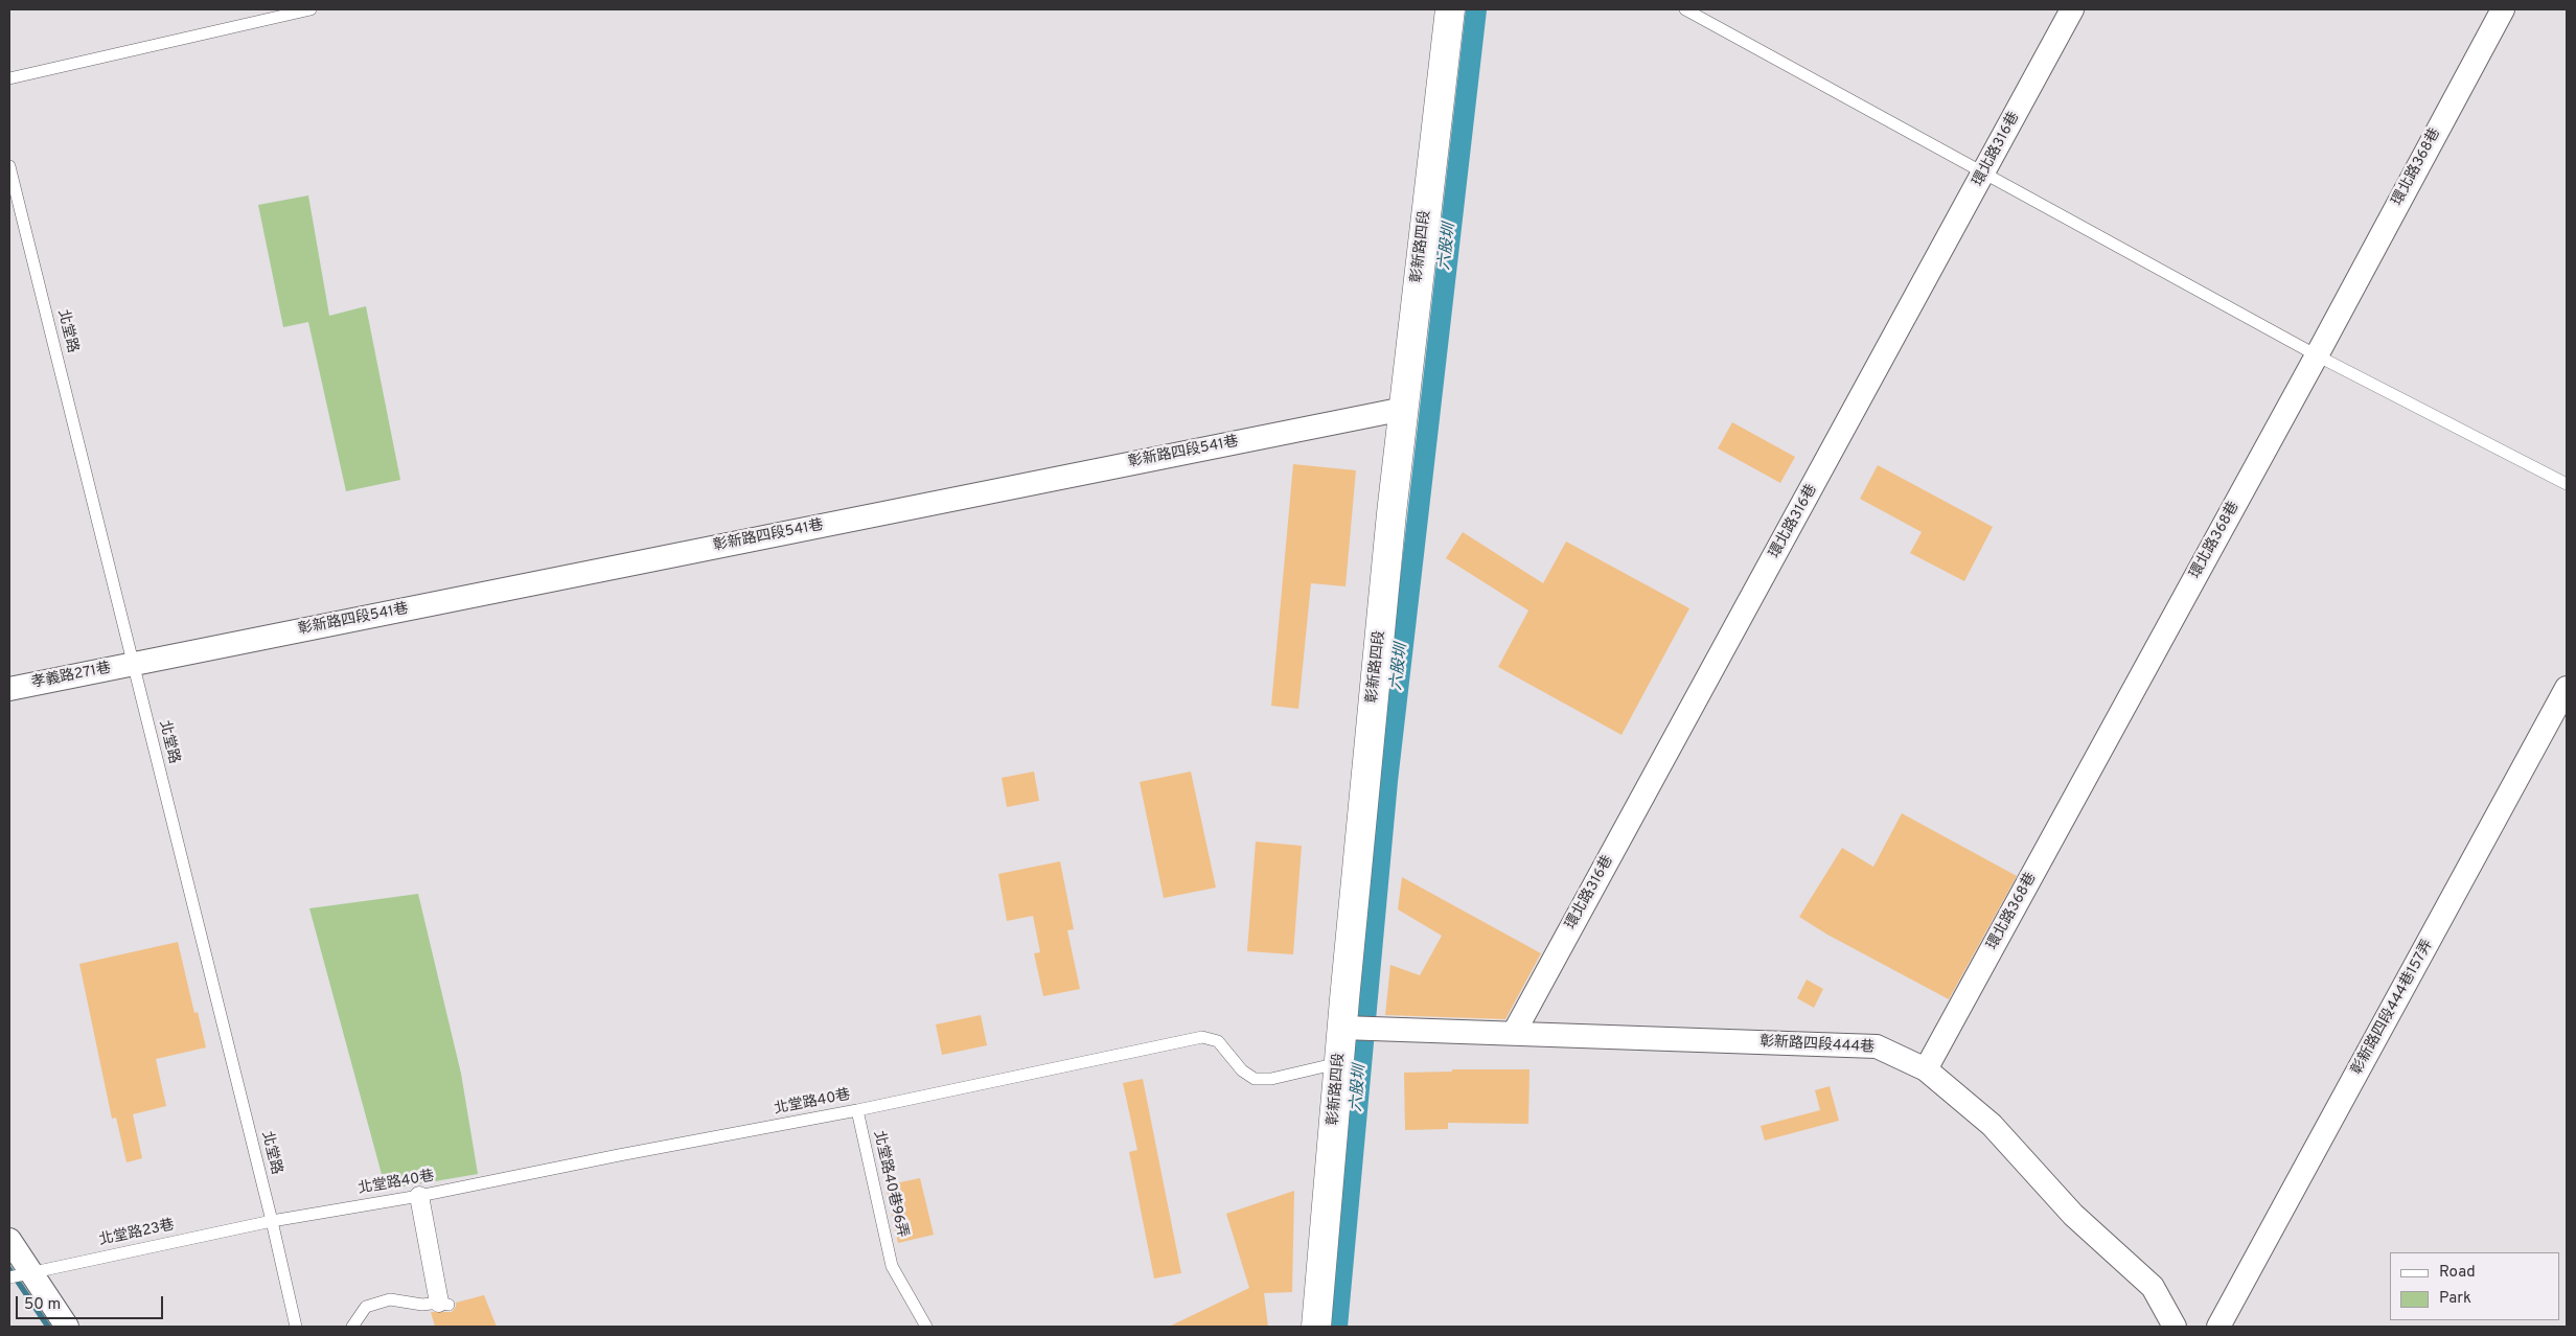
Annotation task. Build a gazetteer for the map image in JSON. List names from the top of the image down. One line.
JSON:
{"streets":{"street":["環北路316巷","環北路368巷","彰新路四段","彰新路四段541巷","孝義路271巷","彰新路四段444巷157弄","彰新路四段444巷"],"lane":["北堂路","北堂路40巷","北堂路40巷96弄","北堂路23巷"]},"crossings":[["環北路316巷","彰新路四段444巷"],["環北路368巷","彰新路四段444巷"],["彰新路四段","彰新路四段541巷"],["彰新路四段","彰新路四段444巷"],["彰新路四段","北堂路40巷"],["北堂路","彰新路四段541巷"],["北堂路","孝義路271巷"],["北堂路","北堂路40巷"],["北堂路","北堂路23巷"],["彰新路四段541巷","孝義路271巷"],["北堂路40巷","北堂路40巷96弄"],["北堂路40巷","北堂路23巷"]],"water":["六股圳"],"legend":["Road","Park"],"scale_bar":"50 m"}
